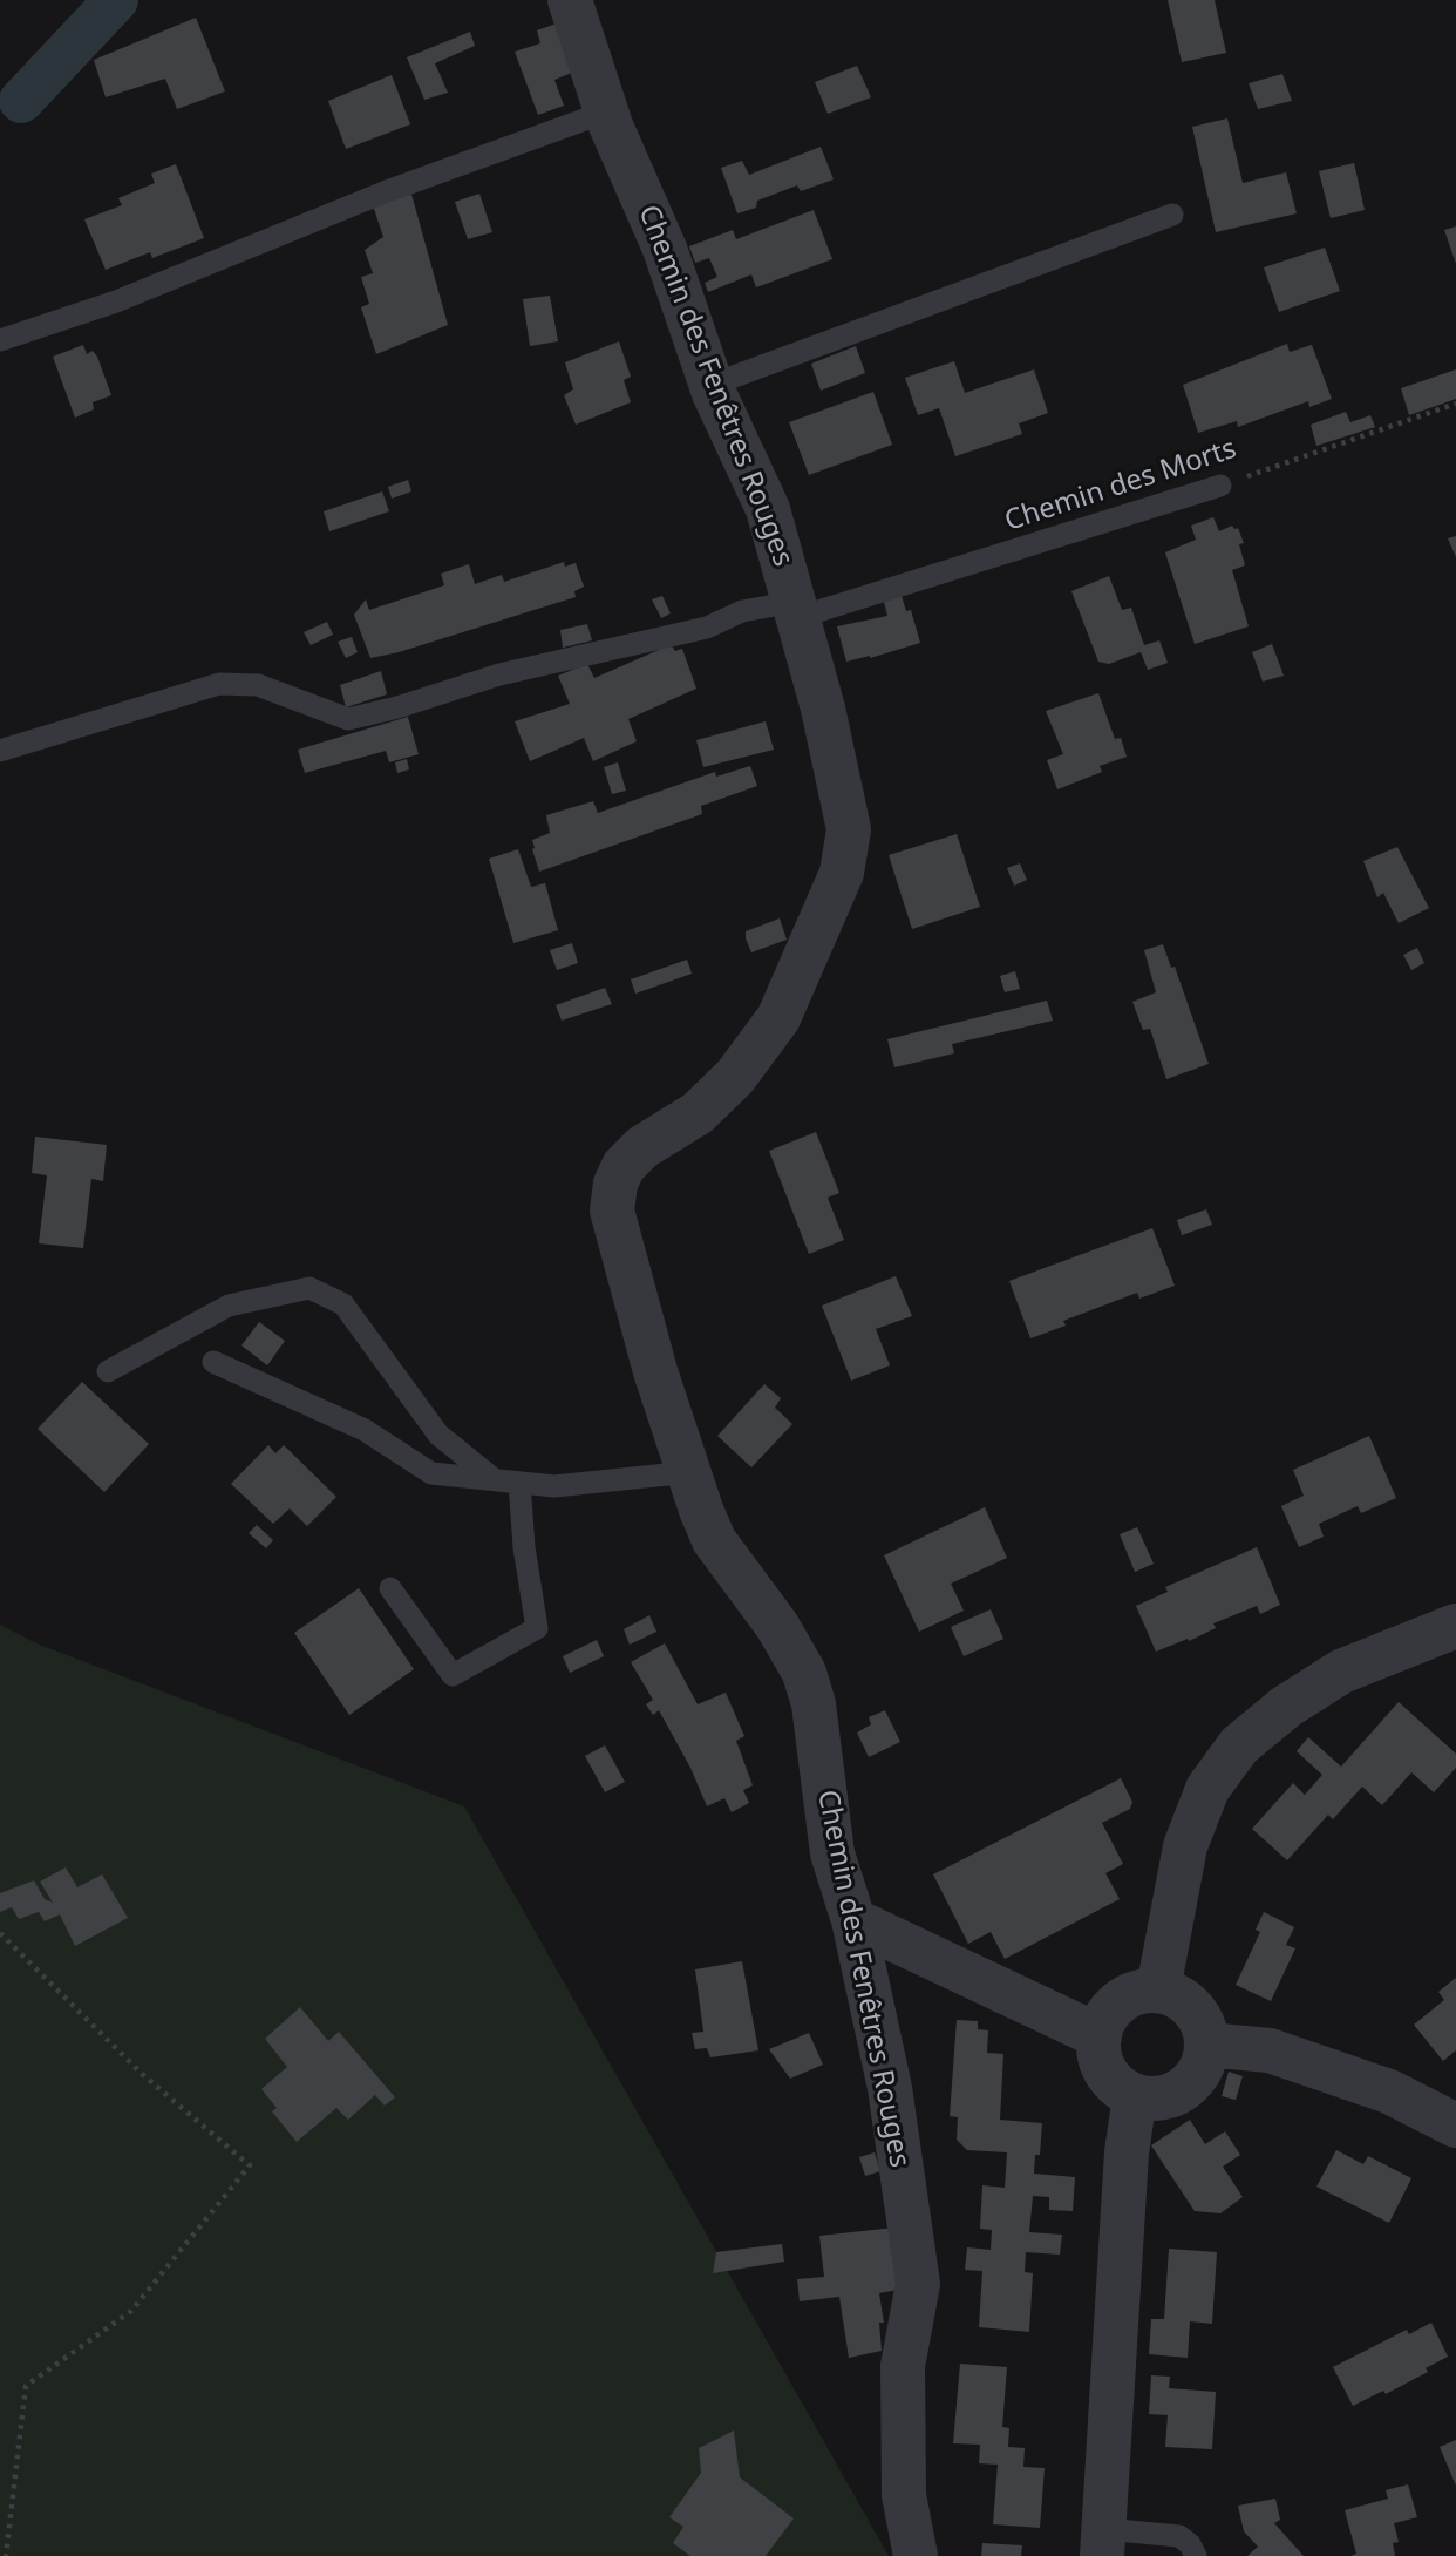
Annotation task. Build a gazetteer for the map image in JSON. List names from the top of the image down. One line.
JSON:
{"streets":{"street":["Chemin des Fenêtres Rouges"],"lane":["Chemin des Morts"]},"crossings":[["Chemin des Fenêtres Rouges","Chemin des Morts"]]}
